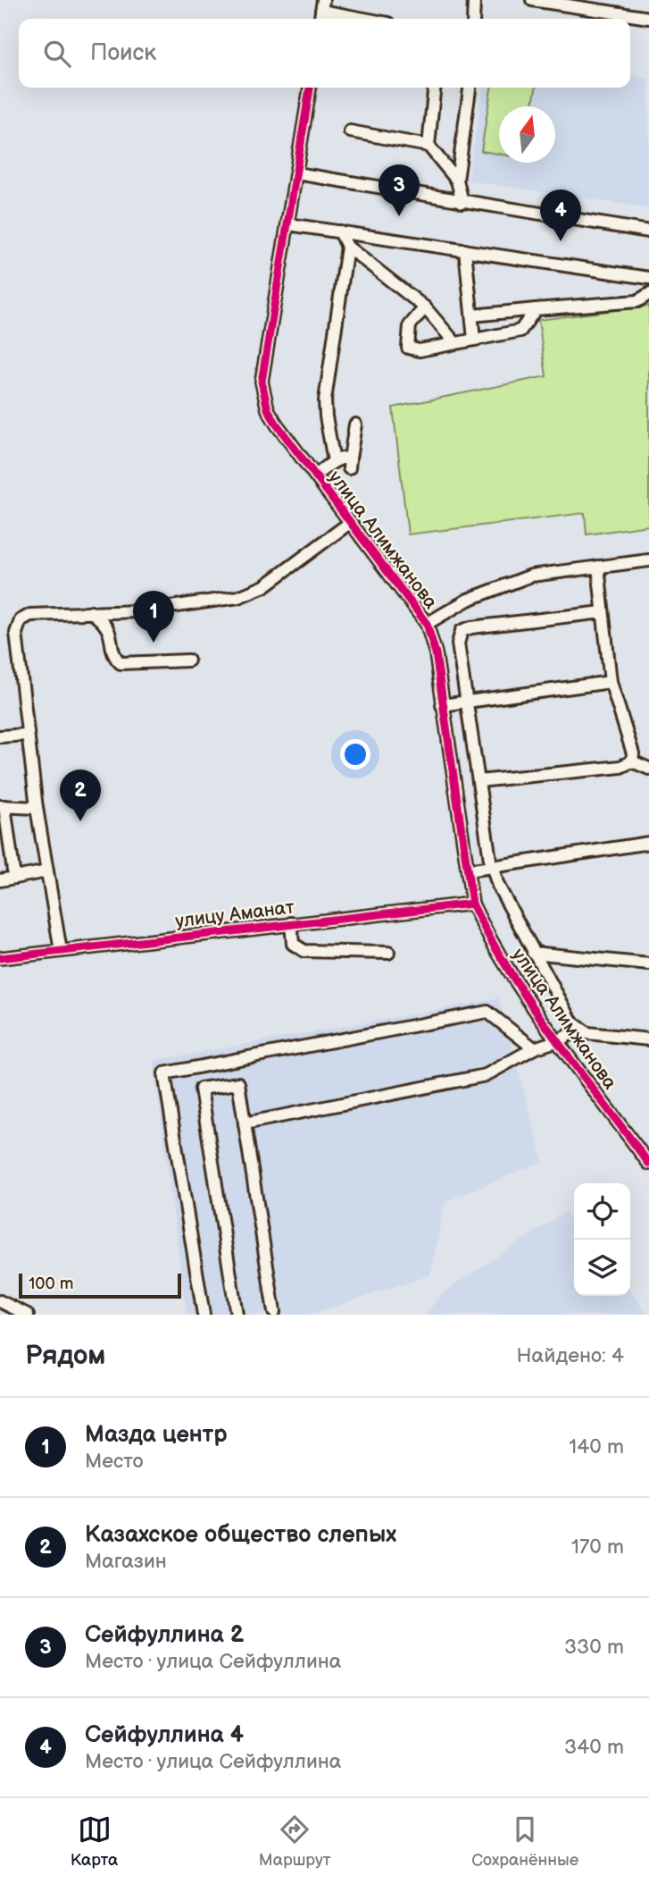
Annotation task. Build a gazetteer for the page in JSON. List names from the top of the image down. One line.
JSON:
{"streets":{"street":["улица Алимжанова","улицу Аманат"]},"crossings":[["улица Алимжанова","улицу Аманат"]],"scale_bar":"100 m","north":"top","page":{"search":"Поиск","pins":["3","4","1","2"],"scale":"100 m","heading":["Рядом","Найдено: 4"],"list":[{"mark":"1","name":"Мазда центр","note":"Место","value":"140 m"},{"mark":"2","name":"Казахское общество слепых","note":"Магазин","value":"170 m"},{"mark":"3","name":"Сейфуллина 2","note":"Место · улица Сейфуллина","value":"330 m"},{"mark":"4","name":"Сейфуллина 4","note":"Место · улица Сейфуллина","value":"340 m"}],"nav":["Карта","Маршрут","Сохранённые"]}}
